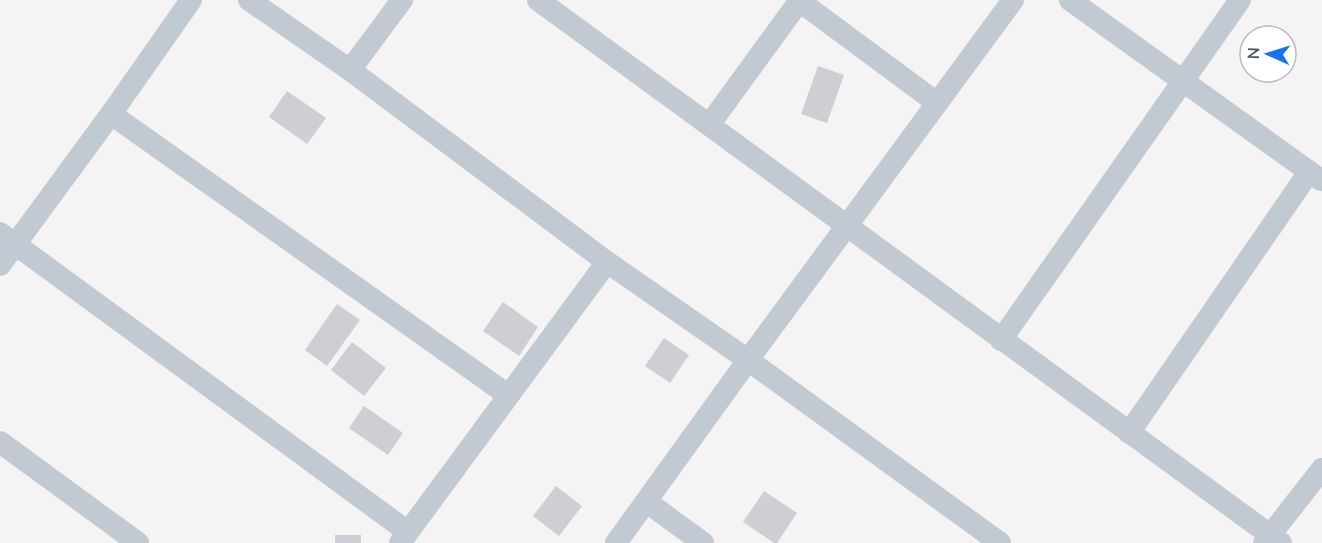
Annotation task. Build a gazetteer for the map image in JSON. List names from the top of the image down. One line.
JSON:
{"north":"left"}
